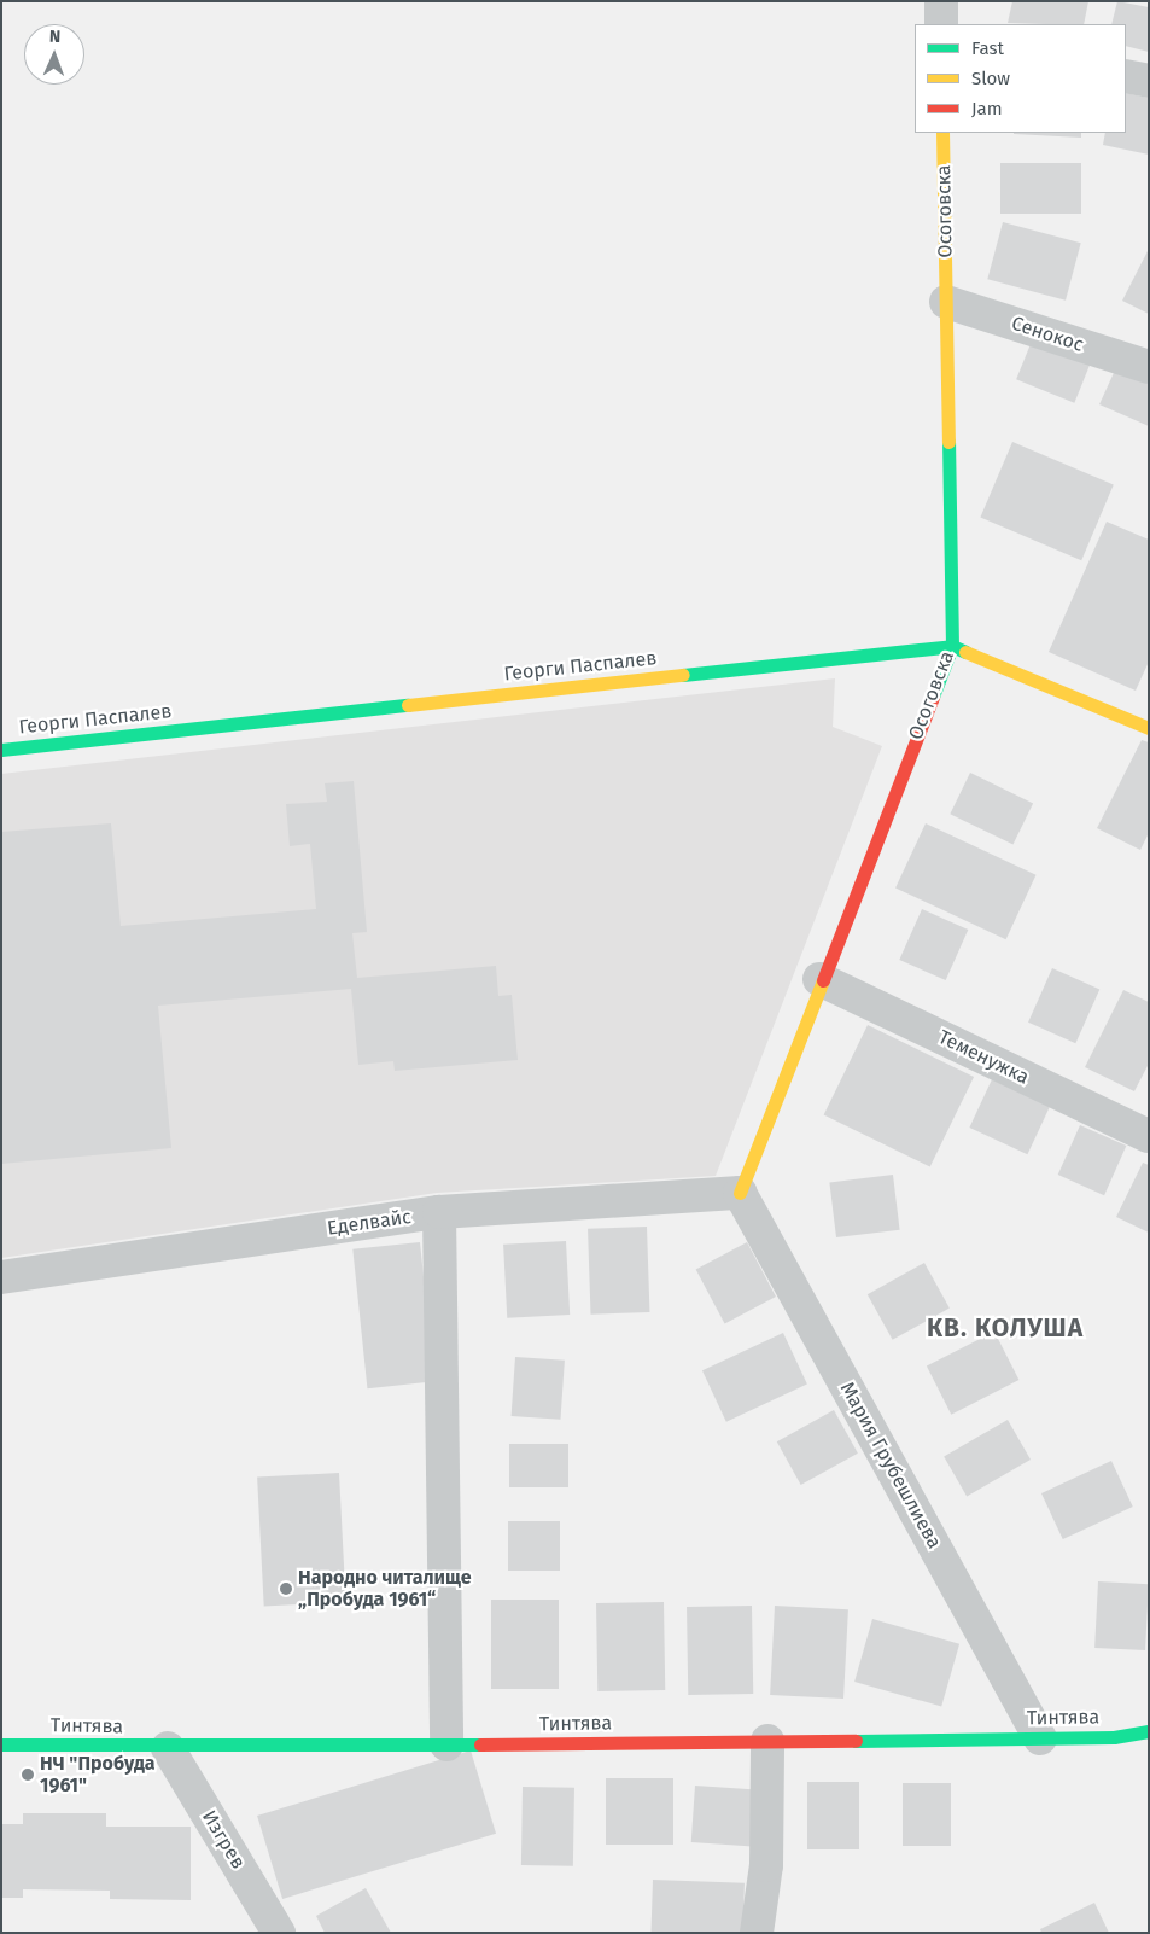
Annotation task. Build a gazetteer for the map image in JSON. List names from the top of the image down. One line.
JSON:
{"streets":{"street":["Осоговска","Сенокос","Георги Паспалев","Теменужка","Еделвайс","Мария Грубешлиева","Тинтява","Изгрев"]},"crossings":[["Осоговска","Сенокос"],["Осоговска","Георги Паспалев"],["Осоговска","Теменужка"],["Осоговска","Еделвайс"],["Осоговска","Мария Грубешлиева"],["Еделвайс","Мария Грубешлиева"],["Мария Грубешлиева","Тинтява"],["Тинтява","Изгрев"]],"districts":["КВ. КОЛУША"],"places":["Народно читалище „Пробуда 1961“","НЧ \"Пробуда 1961\""],"legend":["Fast","Slow","Jam"],"north":"top"}
